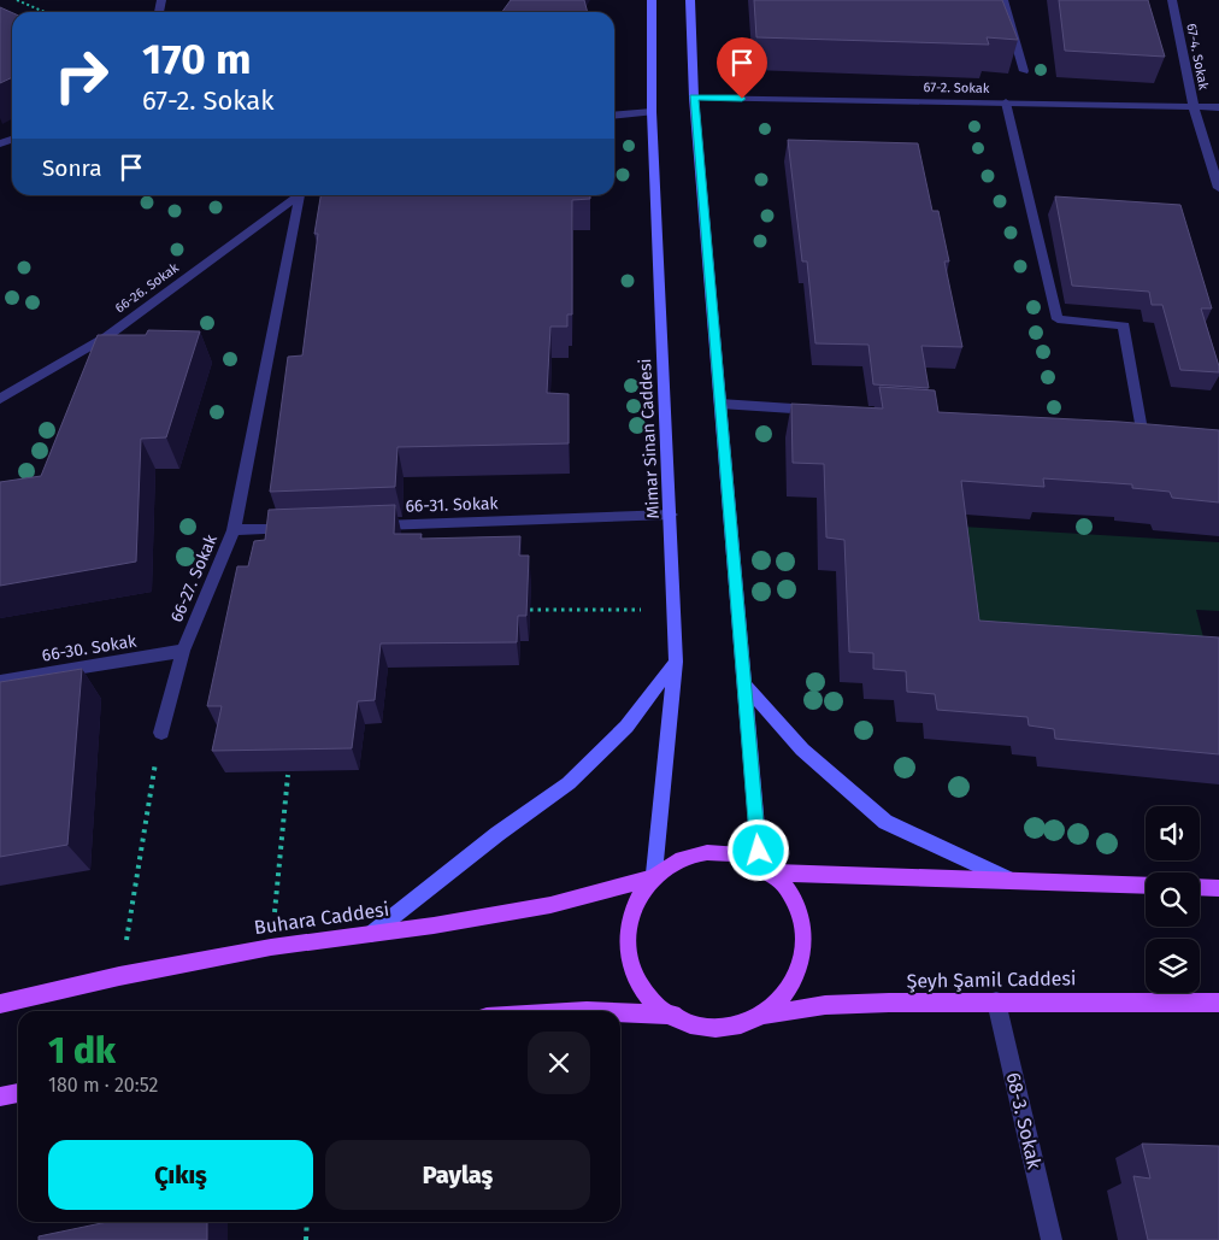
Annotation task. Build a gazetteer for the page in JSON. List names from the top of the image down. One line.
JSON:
{"streets":{"main road":["Buhara Caddesi","Şeyh Şamil Caddesi"],"street":["67-4. Sokak","67-2. Sokak","66-26. Sokak","Mimar Sinan Caddesi","66-31. Sokak","66-27. Sokak","66-30. Sokak","68-3. Sokak"]},"crossings":[["67-4. Sokak","67-2. Sokak"],["Mimar Sinan Caddesi","66-31. Sokak"],["Mimar Sinan Caddesi","Buhara Caddesi"],["Mimar Sinan Caddesi","Şeyh Şamil Caddesi"],["66-27. Sokak","66-30. Sokak"],["Buhara Caddesi","Şeyh Şamil Caddesi"],["Şeyh Şamil Caddesi","68-3. Sokak"]],"page":{"turn":["170 m","67-2. Sokak"],"then":"Sonra","heading":["1 dk","180 m · 20:52"],"buttons":["Çıkış","Paylaş"]}}
